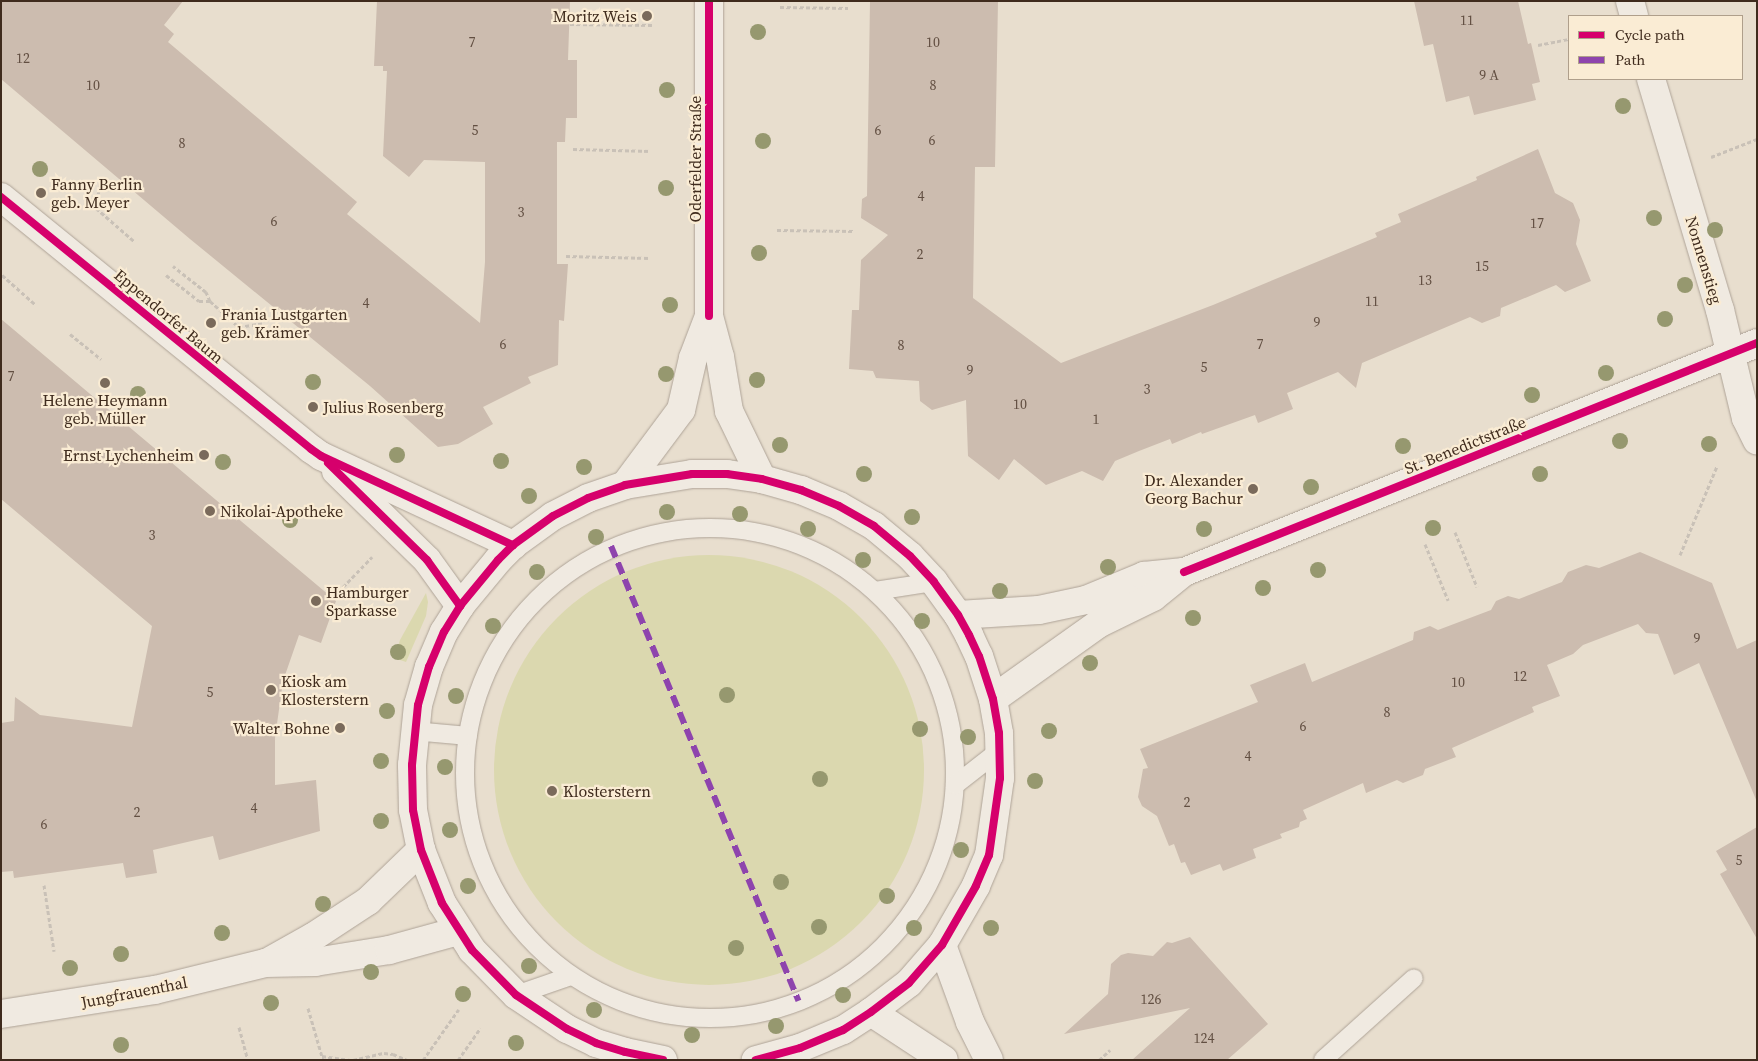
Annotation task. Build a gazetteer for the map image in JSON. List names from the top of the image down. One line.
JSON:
{"streets":{"main road":["Oderfelder Straße","Nonnenstieg","Eppendorfer Baum","St. Benedictstraße","Jungfrauenthal"]},"crossings":[["Nonnenstieg","St. Benedictstraße"]],"places":["Moritz Weis","Fanny Berlin geb. Meyer","Frania Lustgarten geb. Krämer","Helene Heymann geb. Müller","Julius Rosenberg","Ernst Lychenheim","Dr. Alexander Georg Bachur","Nikolai-Apotheke","Hamburger Sparkasse","Kiosk am Klosterstern","Walter Bohne","Klosterstern"],"house_numbers":["11","7","10","12","9 A","10","8","5","6","6","8","4","3","6","17","2","15","13","11","4","9","6","7","8","5","9","7","3","10","1","3","9","12","10","5","8","6","4","2","4","2","6","5","126","124"],"legend":["Cycle path","Path"]}
